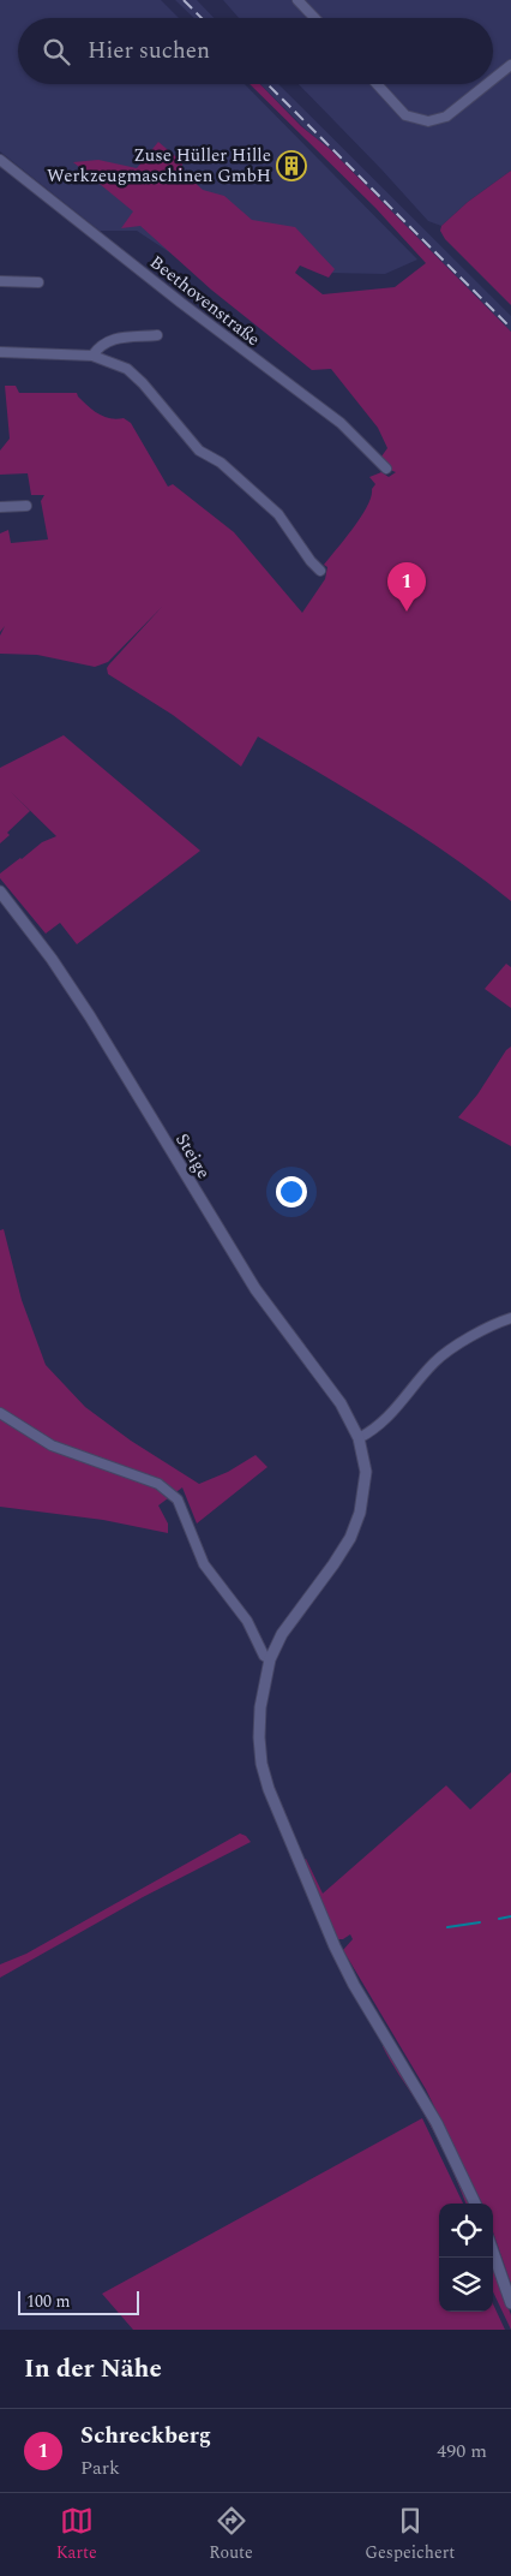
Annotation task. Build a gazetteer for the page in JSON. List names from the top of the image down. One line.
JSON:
{"streets":{"street":["Beethovenstraße","Steige"]},"places":{"building":["Zuse Hüller Hille Werkzeugmaschinen GmbH"]},"scale_bar":"100 m","page":{"search":"Hier suchen","pins":"1","scale":"100 m","heading":"In der Nähe","list":[{"mark":"1","name":"Schreckberg","note":"Park","value":"490 m"}],"nav":["Karte","Route","Gespeichert"]}}
